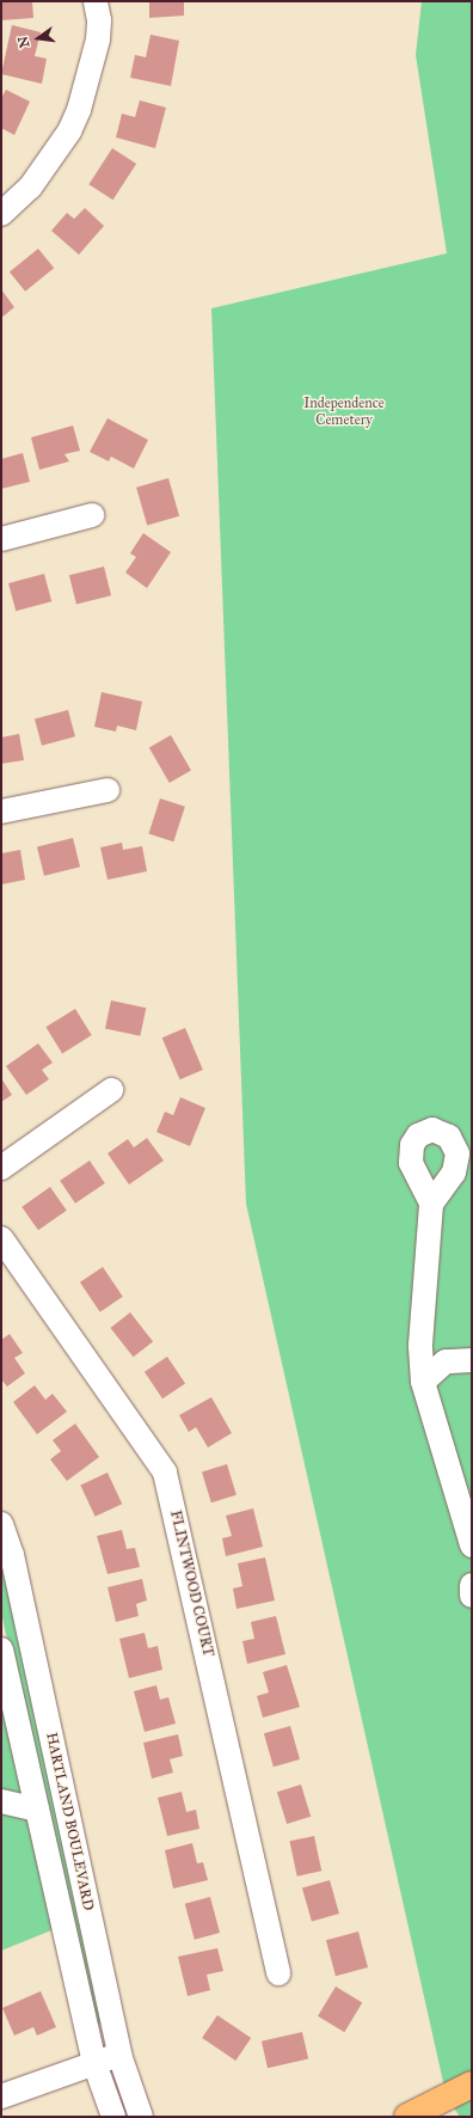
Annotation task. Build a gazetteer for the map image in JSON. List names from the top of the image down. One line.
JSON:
{"streets":{"street":["FLINTWOOD COURT","HARTLAND BOULEVARD"]},"parks":["Independence Cemetery"],"north":"left"}
